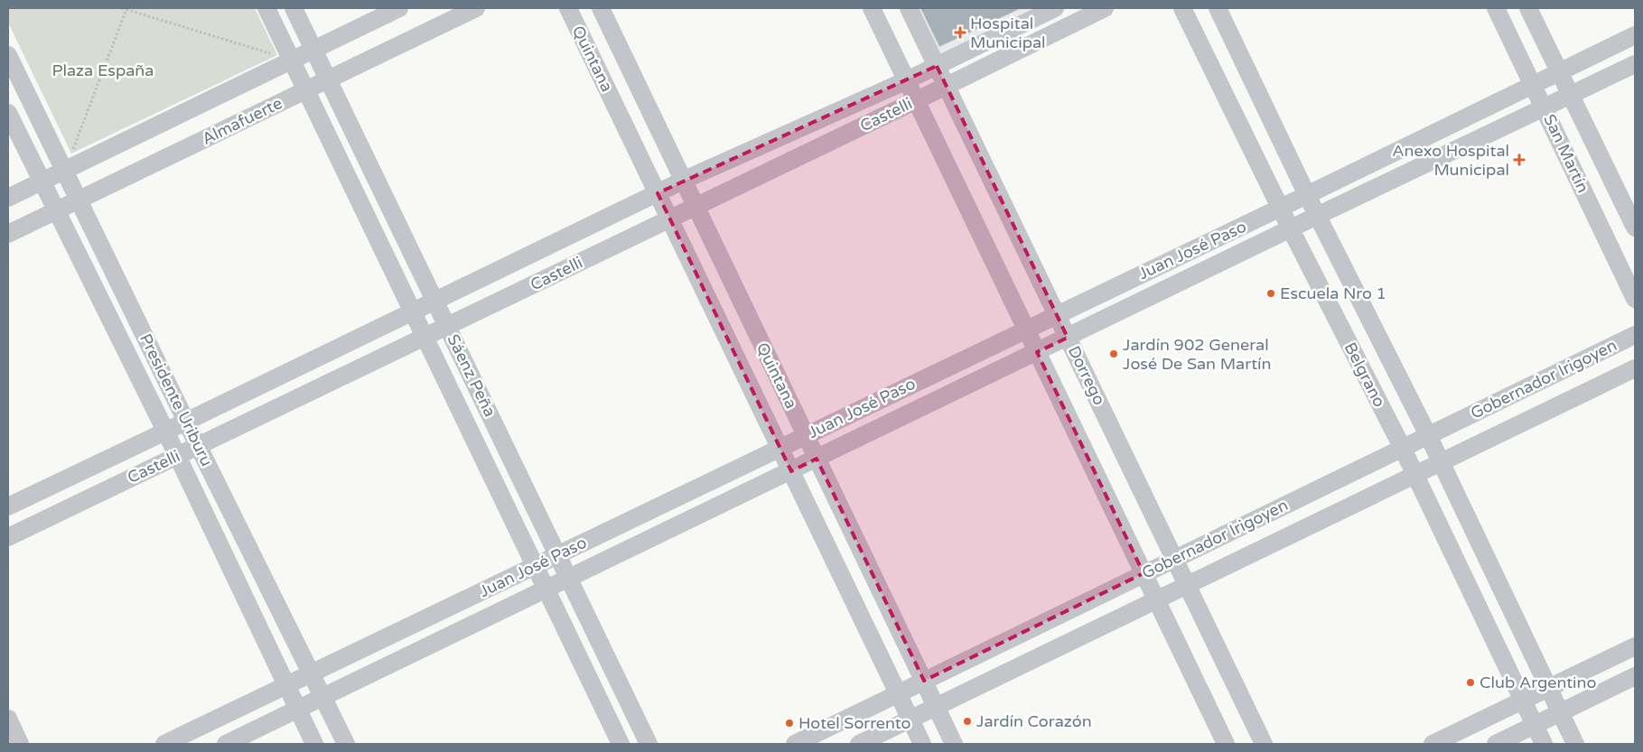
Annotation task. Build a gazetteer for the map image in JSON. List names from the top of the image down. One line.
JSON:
{"streets":{"street":["Quintana","Castelli","Almafuerte","San Martín","Juan José Paso","Belgrano","Sáenz Peña","Dorrego","Gobernador Irigoyen","Presidente Uriburu"]},"crossings":[["Quintana","Castelli"],["Quintana","Juan José Paso"],["Quintana","Gobernador Irigoyen"],["Castelli","Sáenz Peña"],["Castelli","Dorrego"],["Castelli","Presidente Uriburu"],["Almafuerte","Sáenz Peña"],["Almafuerte","Presidente Uriburu"],["San Martín","Juan José Paso"],["Juan José Paso","Belgrano"],["Juan José Paso","Sáenz Peña"],["Juan José Paso","Dorrego"],["Juan José Paso","Presidente Uriburu"],["Belgrano","Gobernador Irigoyen"],["Dorrego","Gobernador Irigoyen"]],"parks":["Plaza España"],"places":{"health":["Hospital Municipal","Anexo Hospital Municipal"],"other":["Escuela Nro 1","Jardín 902 General José De San Martín","Club Argentino","Jardín Corazón","Hotel Sorrento"]}}
